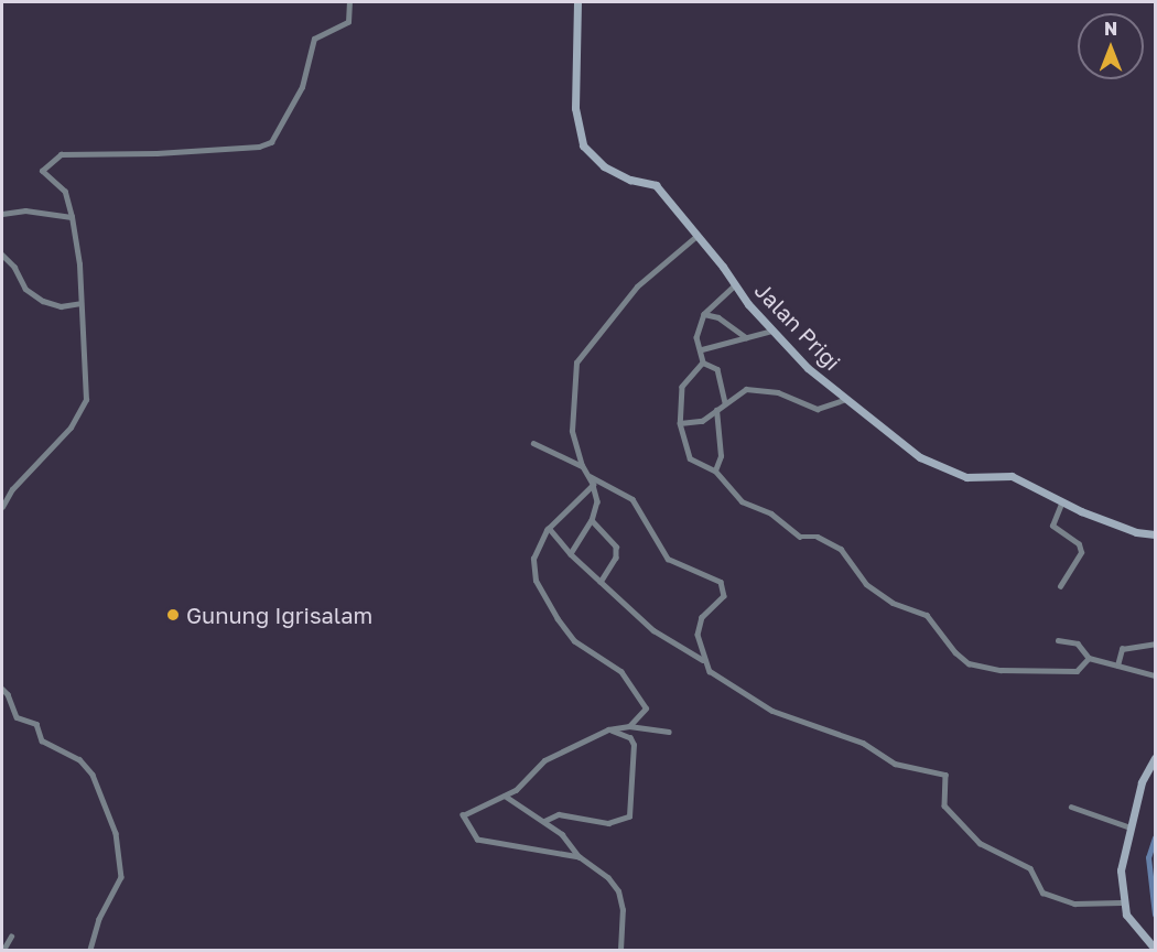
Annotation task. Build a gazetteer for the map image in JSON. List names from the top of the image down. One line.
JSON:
{"streets":{"street":["Jalan Prigi"]},"places":["Gunung Igrisalam"],"north":"top"}
